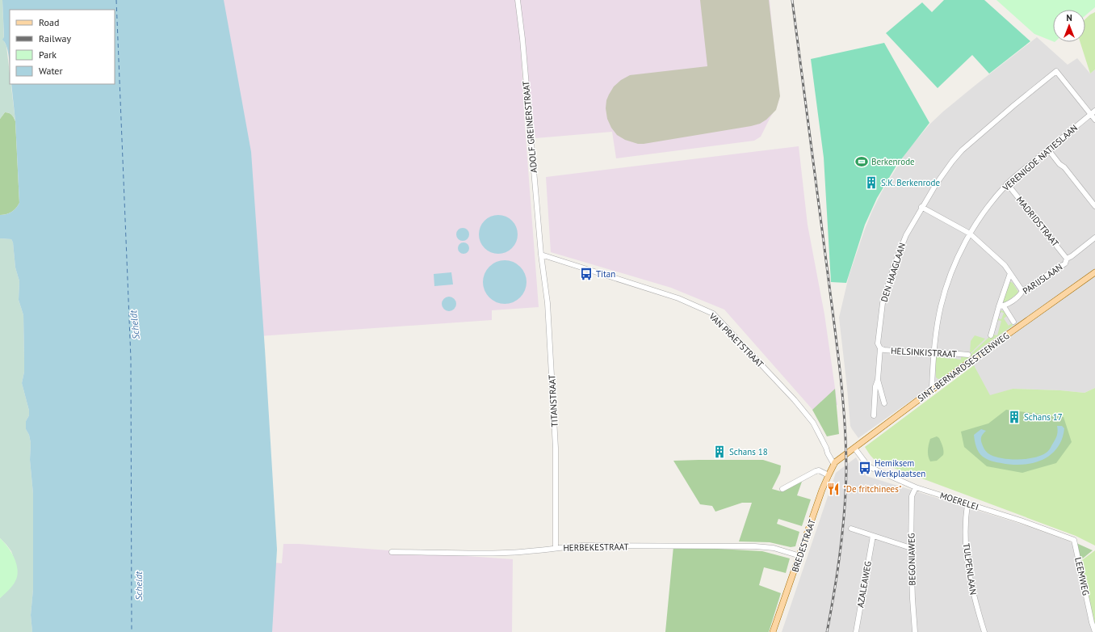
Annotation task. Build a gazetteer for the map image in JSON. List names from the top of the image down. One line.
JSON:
{"streets":{"main road":["SINT-BERNARDSESTEENWEG","BREDESTRAAT"],"street":["ADOLF GREINERSTRAAT","VERENIGDE NATIESLAAN","MADRIDSTRAAT","DEN HAAGLAAN","PARIJSLAAN","VAN PRAETSTRAAT","HELSINKISTRAAT","TITANSTRAAT","MOERELEI","HERBEKESTRAAT","BEGONIAWEG","TULPENLAAN","LEEMWEG","AZALEAWEG"]},"crossings":[["ADOLF GREINERSTRAAT","VAN PRAETSTRAAT"],["ADOLF GREINERSTRAAT","TITANSTRAAT"],["VERENIGDE NATIESLAAN","MADRIDSTRAAT"],["VERENIGDE NATIESLAAN","DEN HAAGLAAN"],["VERENIGDE NATIESLAAN","HELSINKISTRAAT"],["VERENIGDE NATIESLAAN","SINT-BERNARDSESTEENWEG"],["MADRIDSTRAAT","PARIJSLAAN"],["DEN HAAGLAAN","HELSINKISTRAAT"],["VAN PRAETSTRAAT","SINT-BERNARDSESTEENWEG"],["VAN PRAETSTRAAT","TITANSTRAAT"],["VAN PRAETSTRAAT","BREDESTRAAT"],["SINT-BERNARDSESTEENWEG","MOERELEI"],["SINT-BERNARDSESTEENWEG","BREDESTRAAT"],["TITANSTRAAT","HERBEKESTRAAT"],["MOERELEI","BEGONIAWEG"],["MOERELEI","TULPENLAAN"],["MOERELEI","LEEMWEG"],["BREDESTRAAT","HERBEKESTRAAT"]],"water":["Scheldt"],"places":{"sports":["Berkenrode"],"building":["S.K. Berkenrode","Schans 17","Schans 18"],"bus stop":["Titan","Hemiksem Werkplaatsen"],"restaurant":["\"De fritchinees\""]},"legend":["Road","Railway","Park","Water"],"north":"top"}
